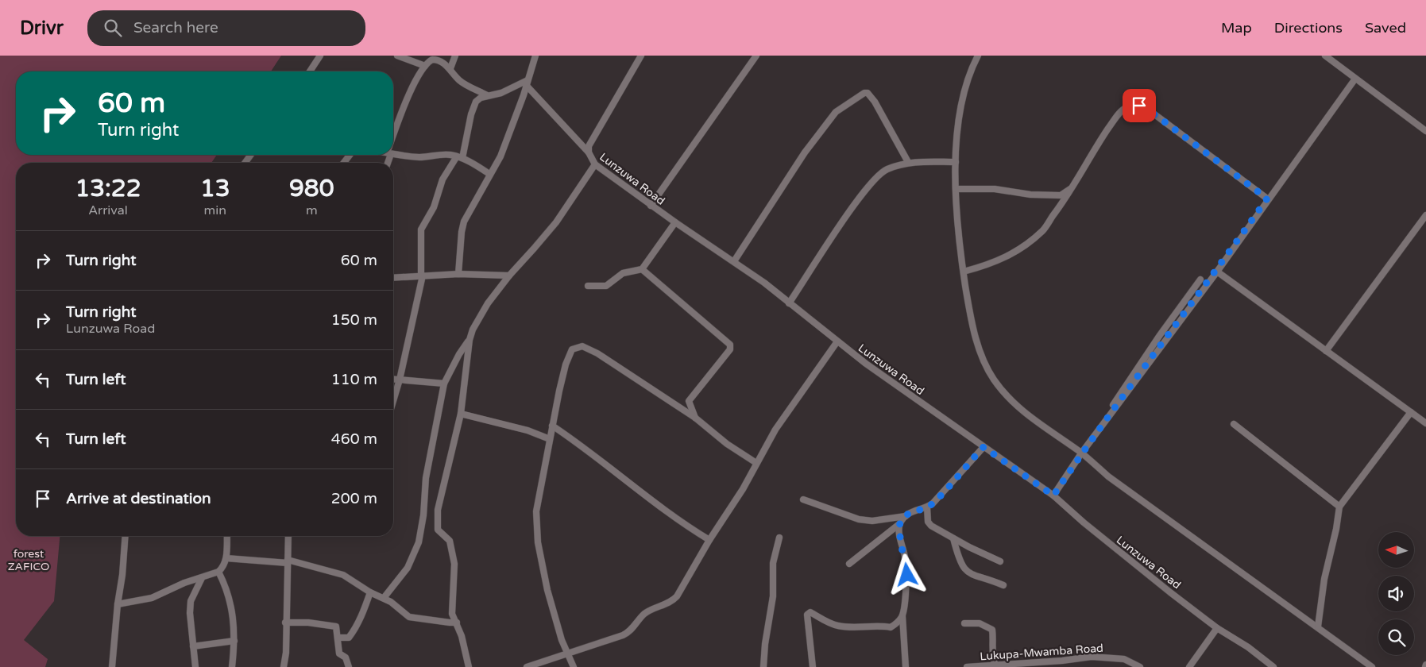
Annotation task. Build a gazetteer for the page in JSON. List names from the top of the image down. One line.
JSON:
{"streets":{"street":["Lunzuwa Road","Lukupa-Mwamba Road"]},"parks":["forest ZAFICO"],"north":"left","page":{"header":"Drivr","search":"Search here","nav":["Map","Directions","Saved"],"turn":["60 m","Turn right"],"eta":["13:22","Arrival","13","min","980","m"],"list":[{"name":"Turn right","value":"60 m"},{"name":"Turn right","note":"Lunzuwa Road","value":"150 m"},{"name":"Turn left","value":"110 m"},{"name":"Turn left","value":"460 m"},{"name":"Arrive at destination","value":"200 m"}]}}
